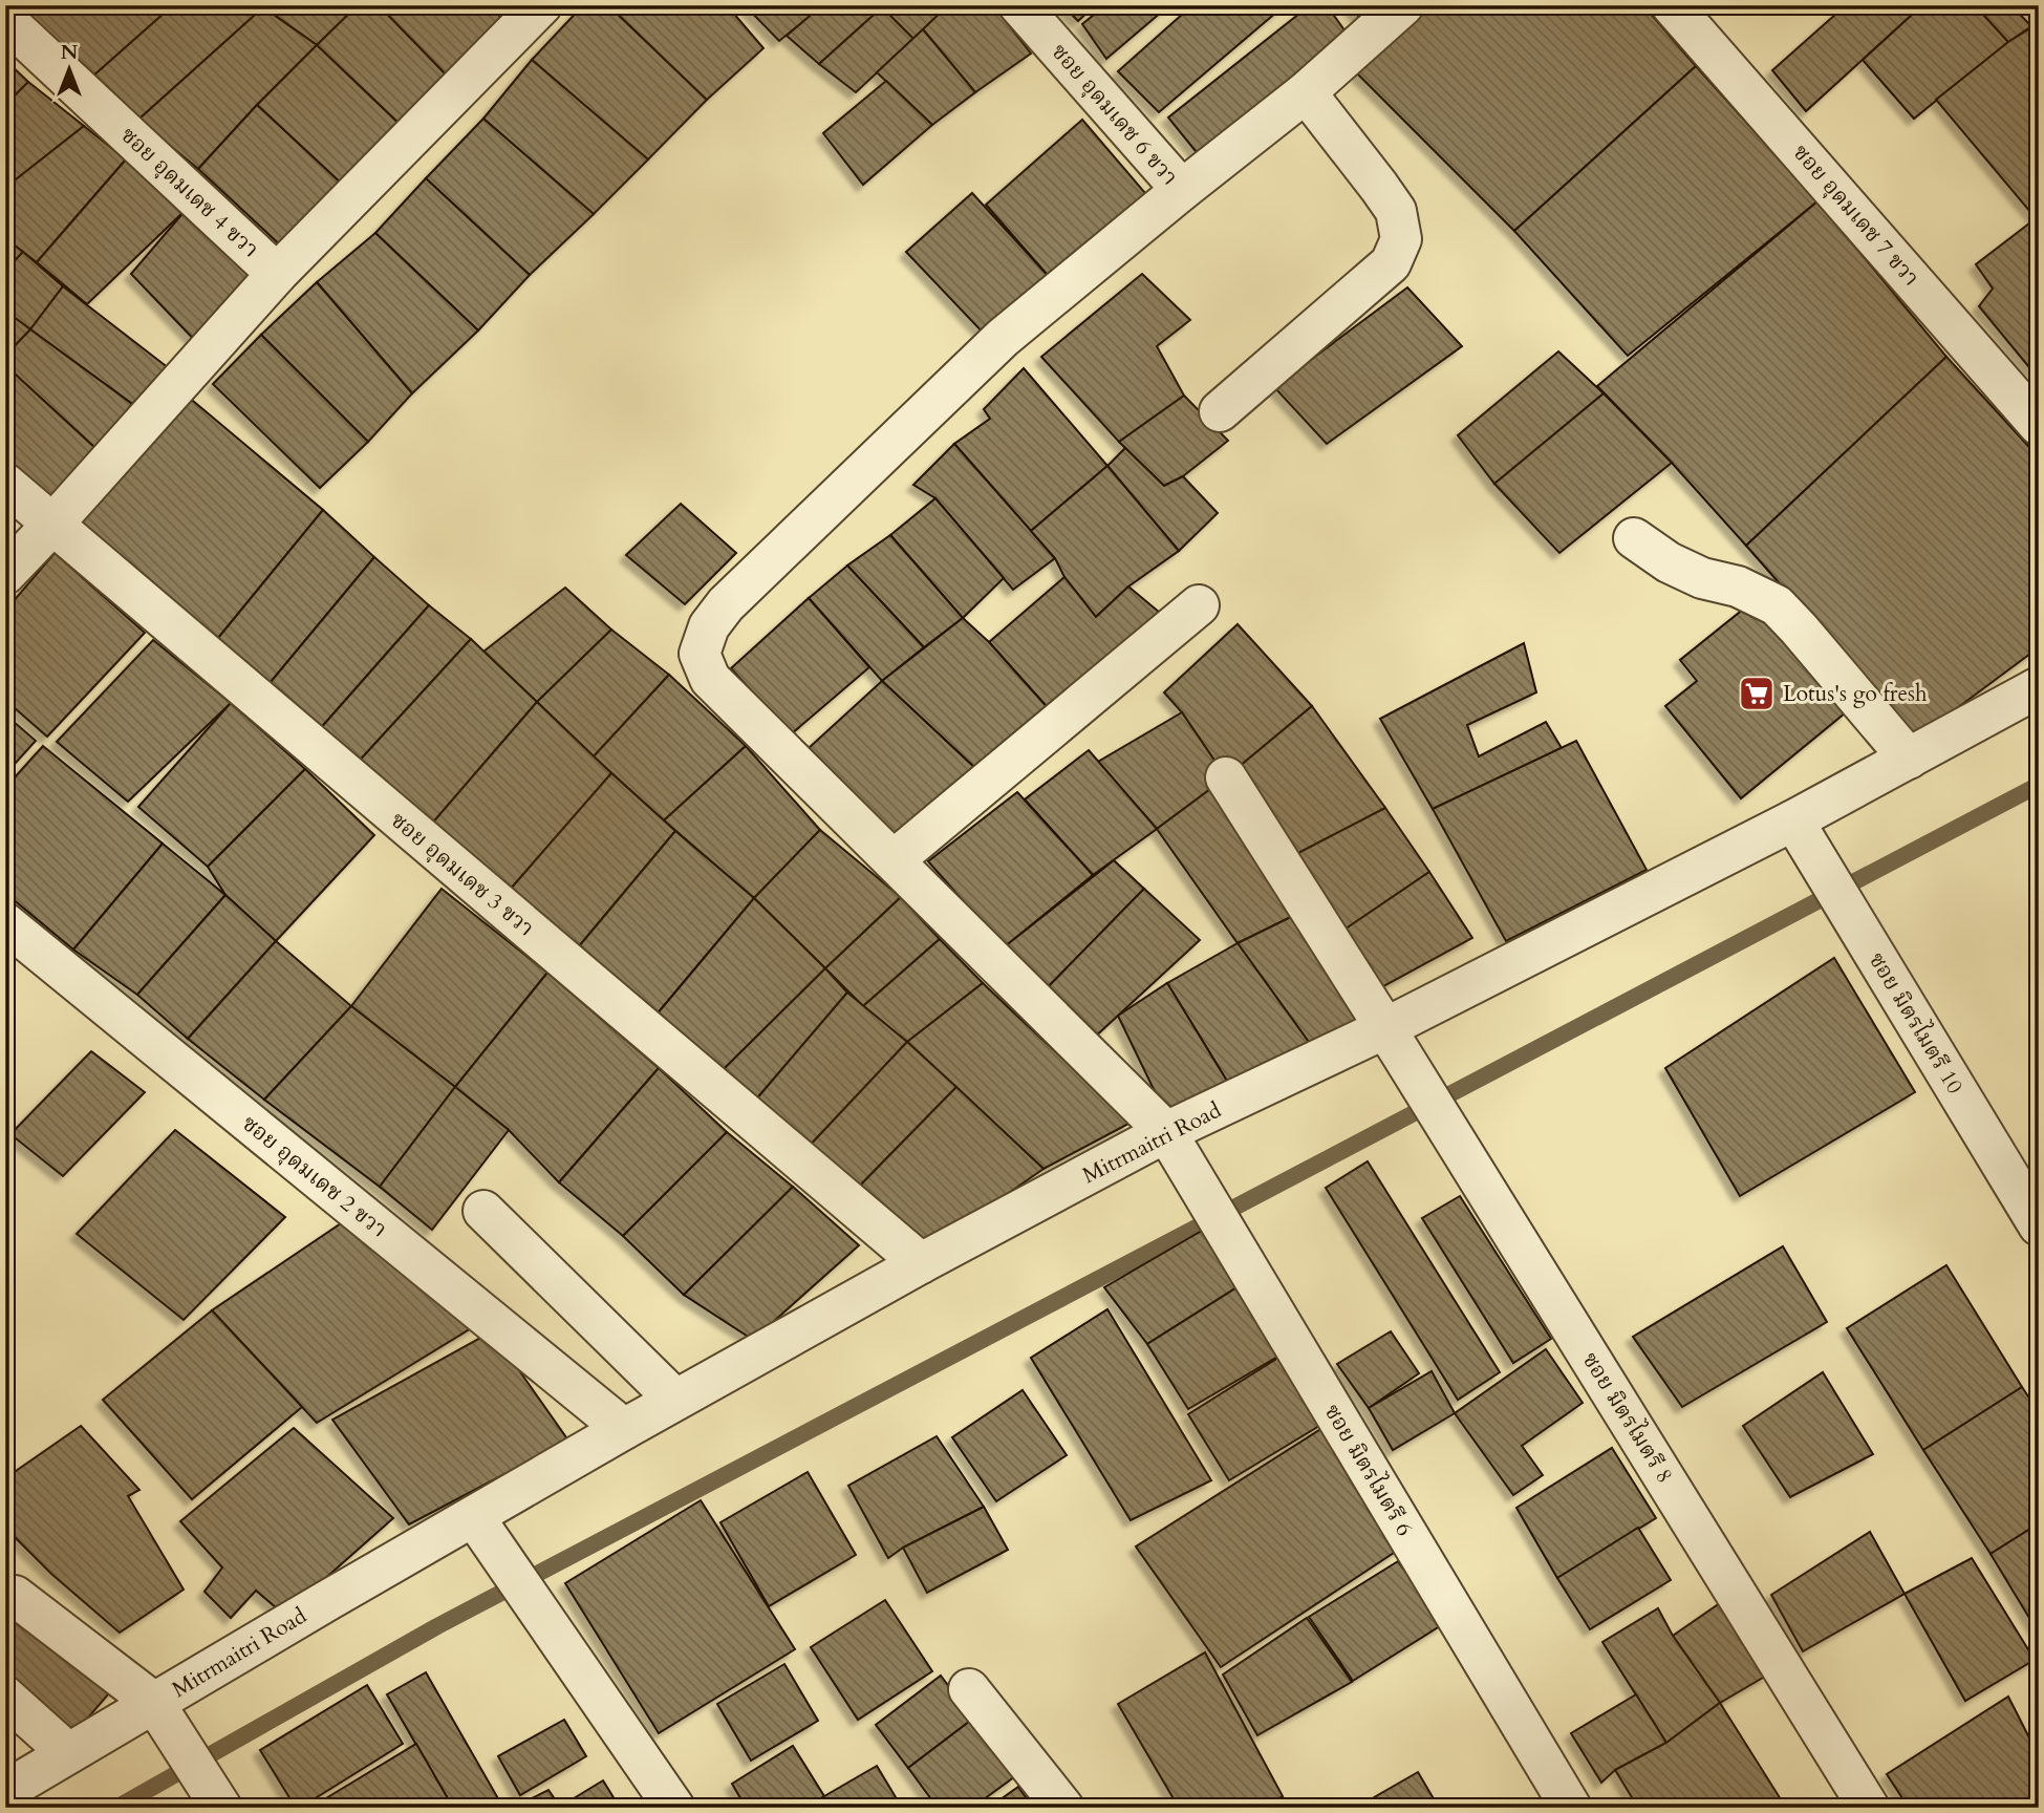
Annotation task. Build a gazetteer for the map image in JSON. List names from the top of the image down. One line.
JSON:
{"streets":{"street":["ซอย อุดมเดช 6 ขวา","ซอย อุดมเดช 4 ขวา","ซอย อุดมเดช 7 ขวา","ซอย อุดมเดช 3 ขวา","ซอย มิตรไมตรี 10","Mitrmaitri Road","ซอย อุดมเดช 2 ขวา","ซอย มิตรไมตรี 8","ซอย มิตรไมตรี 6"]},"crossings":[["ซอย อุดมเดช 6 ขวา","ซอย มิตรไมตรี 6"],["ซอย อุดมเดช 3 ขวา","Mitrmaitri Road"],["ซอย มิตรไมตรี 10","Mitrmaitri Road"],["Mitrmaitri Road","ซอย อุดมเดช 2 ขวา"],["Mitrmaitri Road","ซอย มิตรไมตรี 8"],["Mitrmaitri Road","ซอย มิตรไมตรี 6"]],"places":{"supermarket":["Lotus's go fresh"]},"north":"top"}
